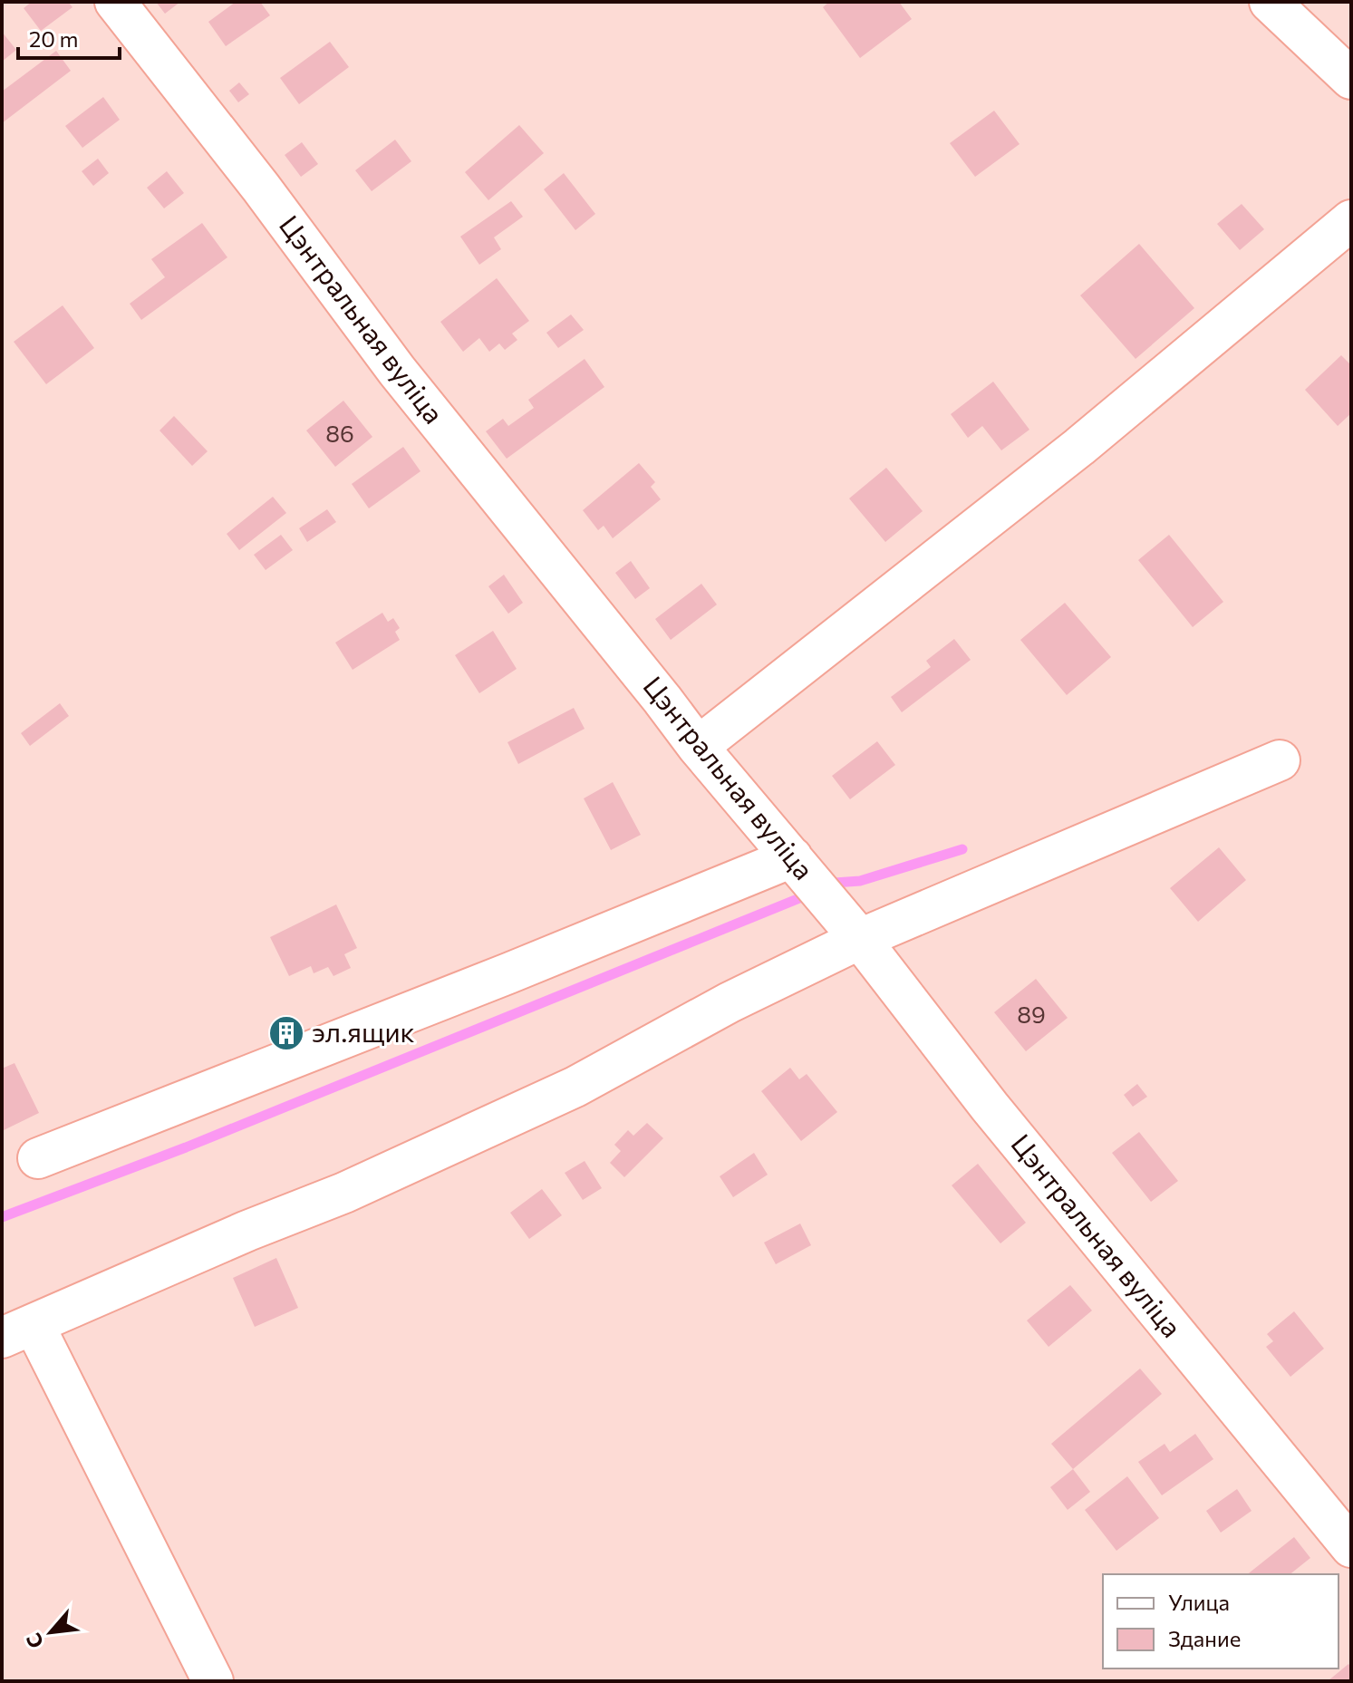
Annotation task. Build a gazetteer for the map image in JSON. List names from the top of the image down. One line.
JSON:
{"streets":{"street":["Цэнтральная вуліца"]},"places":{"building":["эл.ящик"]},"house_numbers":["86","89"],"legend":["Улица","Здание"],"scale_bar":"20 m","north":"bottom left"}
